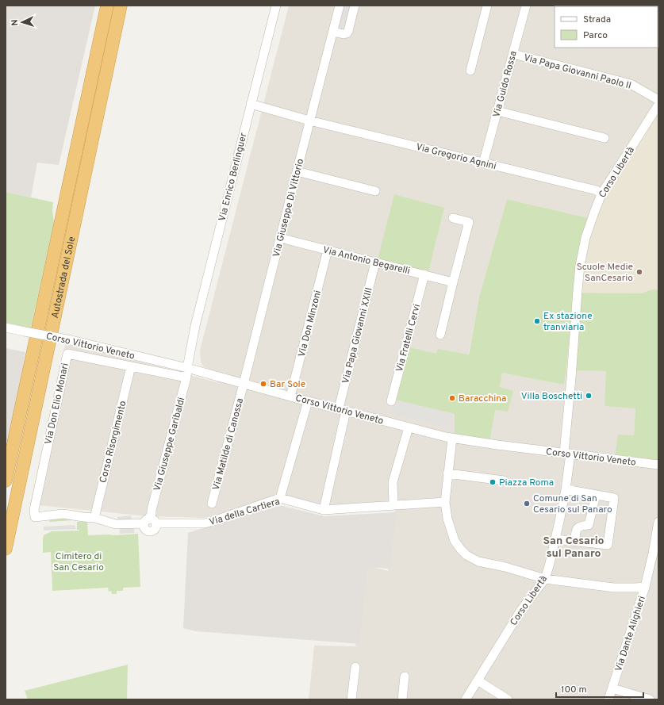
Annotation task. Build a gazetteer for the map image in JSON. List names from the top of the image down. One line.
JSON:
{"streets":{"highway":["Autostrada del Sole"],"street":["Via Papa Giovanni Paolo II","Via Guido Rossa","Via Gregorio Agnini","Corso Libertà","Via Enrico Berlinguer","Via Giuseppe Di Vittorio","Via Antonio Begarelli","Via Don Minzoni","Via Papa Giovanni XXIII","Via Fratelli Cervi","Corso Vittorio Veneto","Via Don Elio Monari","Corso Risorgimento","Via Giuseppe Garibaldi","Via Matilde di Canossa","Via della Cartiera","Via Dante Alighieri"]},"crossings":[["Via Papa Giovanni Paolo II","Via Guido Rossa"],["Via Guido Rossa","Via Gregorio Agnini"],["Via Gregorio Agnini","Corso Libertà"],["Via Gregorio Agnini","Via Enrico Berlinguer"],["Via Gregorio Agnini","Via Giuseppe Di Vittorio"],["Corso Libertà","Corso Vittorio Veneto"],["Via Enrico Berlinguer","Corso Vittorio Veneto"],["Via Enrico Berlinguer","Via Giuseppe Garibaldi"],["Via Giuseppe Di Vittorio","Via Antonio Begarelli"],["Via Giuseppe Di Vittorio","Corso Vittorio Veneto"],["Via Giuseppe Di Vittorio","Via Matilde di Canossa"],["Via Antonio Begarelli","Via Don Minzoni"],["Via Antonio Begarelli","Via Papa Giovanni XXIII"],["Via Antonio Begarelli","Via Fratelli Cervi"],["Via Don Minzoni","Corso Vittorio Veneto"],["Via Papa Giovanni XXIII","Corso Vittorio Veneto"],["Via Papa Giovanni XXIII","Via della Cartiera"],["Corso Vittorio Veneto","Via Giuseppe Garibaldi"],["Corso Vittorio Veneto","Via Matilde di Canossa"],["Via Don Elio Monari","Corso Risorgimento"],["Via Don Elio Monari","Via Giuseppe Garibaldi"],["Via Don Elio Monari","Via della Cartiera"],["Corso Risorgimento","Via della Cartiera"],["Via Giuseppe Garibaldi","Via della Cartiera"]],"districts":["San Cesario sul Panaro"],"parks":["Cimitero di San Cesario"],"places":["Scuole Medie SanCesario","Ex stazione tranviaria","Bar Sole","Villa Boschetti","Baracchina","Piazza Roma","Comune di San Cesario sul Panaro"],"legend":["Strada","Parco"],"scale_bar":"100 m","north":"left"}
